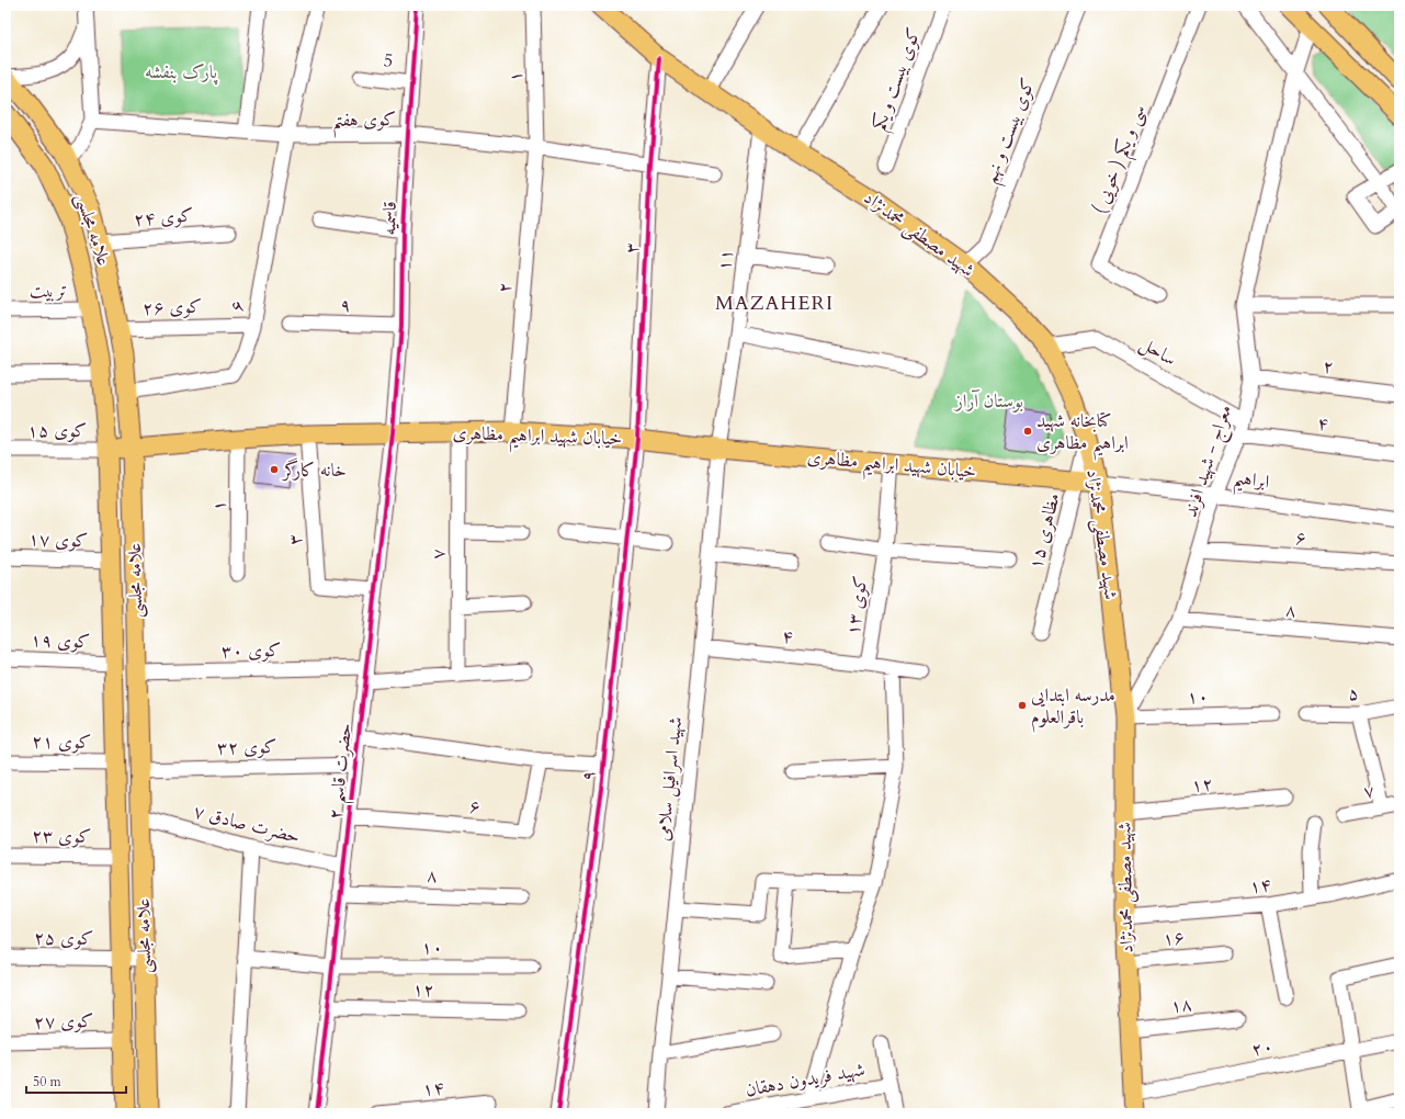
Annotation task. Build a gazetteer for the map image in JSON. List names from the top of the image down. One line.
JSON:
{"streets":{"main road":["علامه مجلسی","شهید مصطفی محمدنژاد","خیابان شهید ابراهیم مظاهری"],"street":["5","۱","کوی بیست و یکم","کوی هفتم","کوی بیست و نهم","سی و یکم ( خویی )","کوی ۲۴","قاسمیه","۳","۱۱","۲","تربیت","۹","۶","کوی ۲۶","ساحل","۴","کوی ۱۵","معراج - شهید افرند","ابراهیم","۱۵ مظاهری","کوی ۱۷","۷","کوی ۱۳","۸","کوی ۱۹","کوی ۳۰","۵","۱۰","کوی ۲۱","کوی ۳۲","۲ حضرت قاسم","شهید اسرافیل سلامی","۱۲","۷ حضرت صادق","کوی ۲۳","۱۴","کوی ۲۵","۱۶","۱۸","کوی ۲۷","۲۰","شهید فریدون دهقان"]},"crossings":[["5","قاسمیه"],["۱","کوی هفتم"],["۱","۲"],["۱","خیابان شهید ابراهیم مظاهری"],["کوی هفتم","قاسمیه"],["کوی هفتم","۳"],["کوی هفتم","۲"],["کوی هفتم","۶"],["کوی بیست و نهم","شهید مصطفی محمدنژاد"],["کوی ۲۴","علامه مجلسی"],["قاسمیه","۹"],["قاسمیه","خیابان شهید ابراهیم مظاهری"],["قاسمیه","۲ حضرت قاسم"],["علامه مجلسی","تربیت"],["علامه مجلسی","۶"],["علامه مجلسی","کوی ۲۶"],["علامه مجلسی","کوی ۱۵"],["علامه مجلسی","خیابان شهید ابراهیم مظاهری"],["علامه مجلسی","کوی ۱۷"],["علامه مجلسی","کوی ۱۹"],["علامه مجلسی","کوی ۳۰"],["علامه مجلسی","کوی ۲۱"],["علامه مجلسی","کوی ۳۲"],["علامه مجلسی","۷ حضرت صادق"],["علامه مجلسی","کوی ۲۳"],["علامه مجلسی","کوی ۲۵"],["علامه مجلسی","کوی ۲۷"],["شهید مصطفی محمدنژاد","۳"],["شهید مصطفی محمدنژاد","۱۱"],["شهید مصطفی محمدنژاد","ساحل"],["شهید مصطفی محمدنژاد","خیابان شهید ابراهیم مظاهری"],["شهید مصطفی محمدنژاد","معراج - شهید افرند"],["شهید مصطفی محمدنژاد","ابراهیم"],["شهید مصطفی محمدنژاد","۱۵ مظاهری"],["شهید مصطفی محمدنژاد","۱۰"],["شهید مصطفی محمدنژاد","۱۲"],["شهید مصطفی محمدنژاد","۱۴"],["شهید مصطفی محمدنژاد","۱۶"],["شهید مصطفی محمدنژاد","۱۸"],["شهید مصطفی محمدنژاد","۲۰"],["۳","۹"],["۳","خیابان شهید ابراهیم مظاهری"],["۳","۲ حضرت قاسم"],["۱۱","خیابان شهید ابراهیم مظاهری"],["۱۱","شهید اسرافیل سلامی"],["۲","خیابان شهید ابراهیم مظاهری"],["۲","معراج - شهید افرند"],["۹","خیابان شهید ابراهیم مظاهری"],["۶","کوی ۲۶"],["۶","معراج - شهید افرند"],["۶","۲ حضرت قاسم"],["ساحل","۴"],["ساحل","معراج - شهید افرند"],["۴","معراج - شهید افرند"],["۴","کوی ۱۳"],["۴","شهید اسرافیل سلامی"],["کوی ۱۵","خیابان شهید ابراهیم مظاهری"],["خیابان شهید ابراهیم مظاهری","ابراهیم"],["خیابان شهید ابراهیم مظاهری","۱۵ مظاهری"],["خیابان شهید ابراهیم مظاهری","۷"],["خیابان شهید ابراهیم مظاهری","کوی ۱۳"],["خیابان شهید ابراهیم مظاهری","۲ حضرت قاسم"],["خیابان شهید ابراهیم مظاهری","شهید اسرافیل سلامی"],["معراج - شهید افرند","ابراهیم"],["معراج - شهید افرند","۸"],["معراج - شهید افرند","۱۰"],["۷","کوی ۳۰"],["۸","۲ حضرت قاسم"],["کوی ۳۰","۲ حضرت قاسم"],["۱۰","۲ حضرت قاسم"],["کوی ۳۲","۲ حضرت قاسم"],["۲ حضرت قاسم","۱۲"],["۲ حضرت قاسم","۷ حضرت صادق"]],"districts":["MAZAHERI"],"parks":["پارک بنفشه","بوستان آراز"],"places":["کتابخانه شهید ابراهیم مظاهری","خانه کارگر","مدرسه ابتدایی باقرالعلوم"],"scale_bar":"50 m"}
